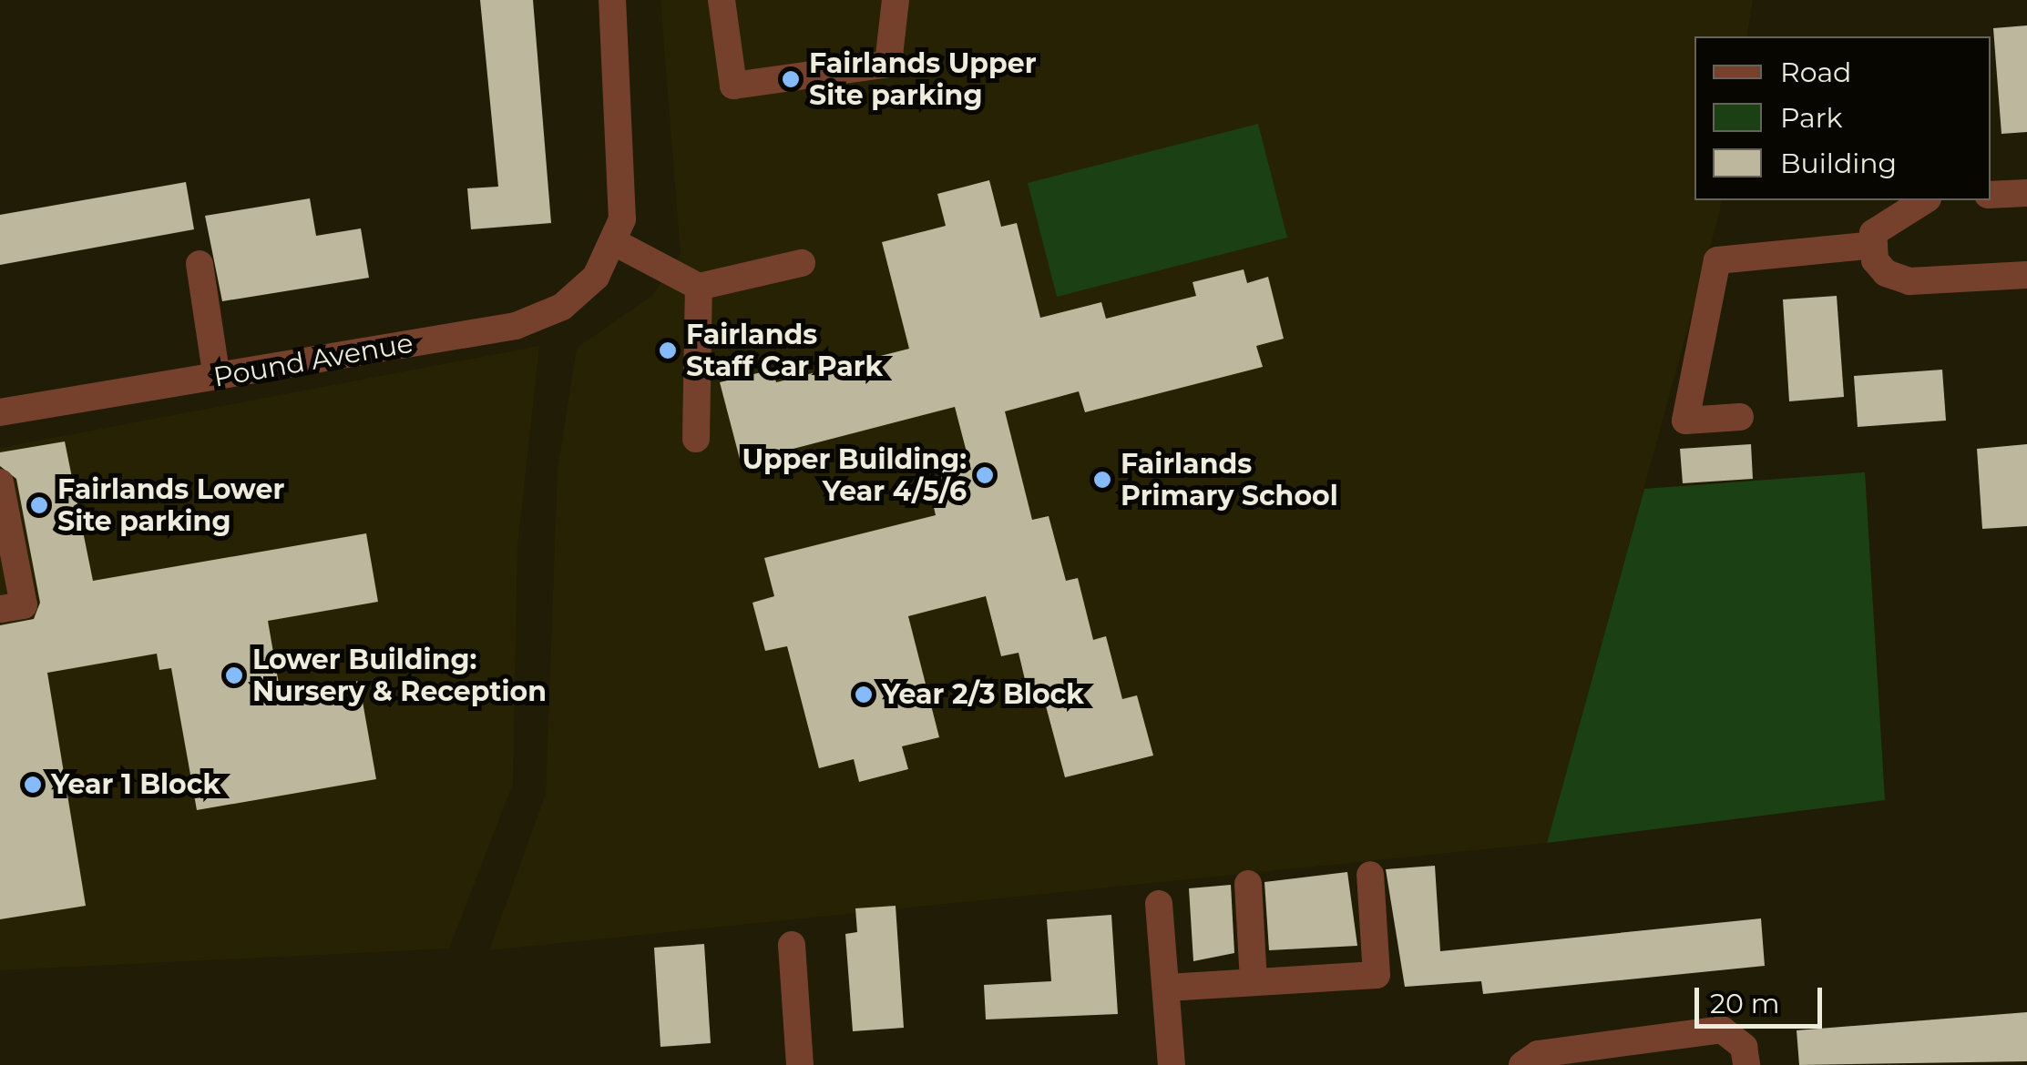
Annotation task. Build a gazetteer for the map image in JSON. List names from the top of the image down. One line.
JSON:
{"streets":{"street":["Pound Avenue"]},"places":["Fairlands Upper Site parking","Fairlands Staff Car Park","Upper Building: Year 4/5/6","Fairlands Primary School","Fairlands Lower Site parking","Lower Building: Nursery & Reception","Year 2/3 Block","Year 1 Block"],"legend":["Road","Park","Building"],"scale_bar":"20 m"}
